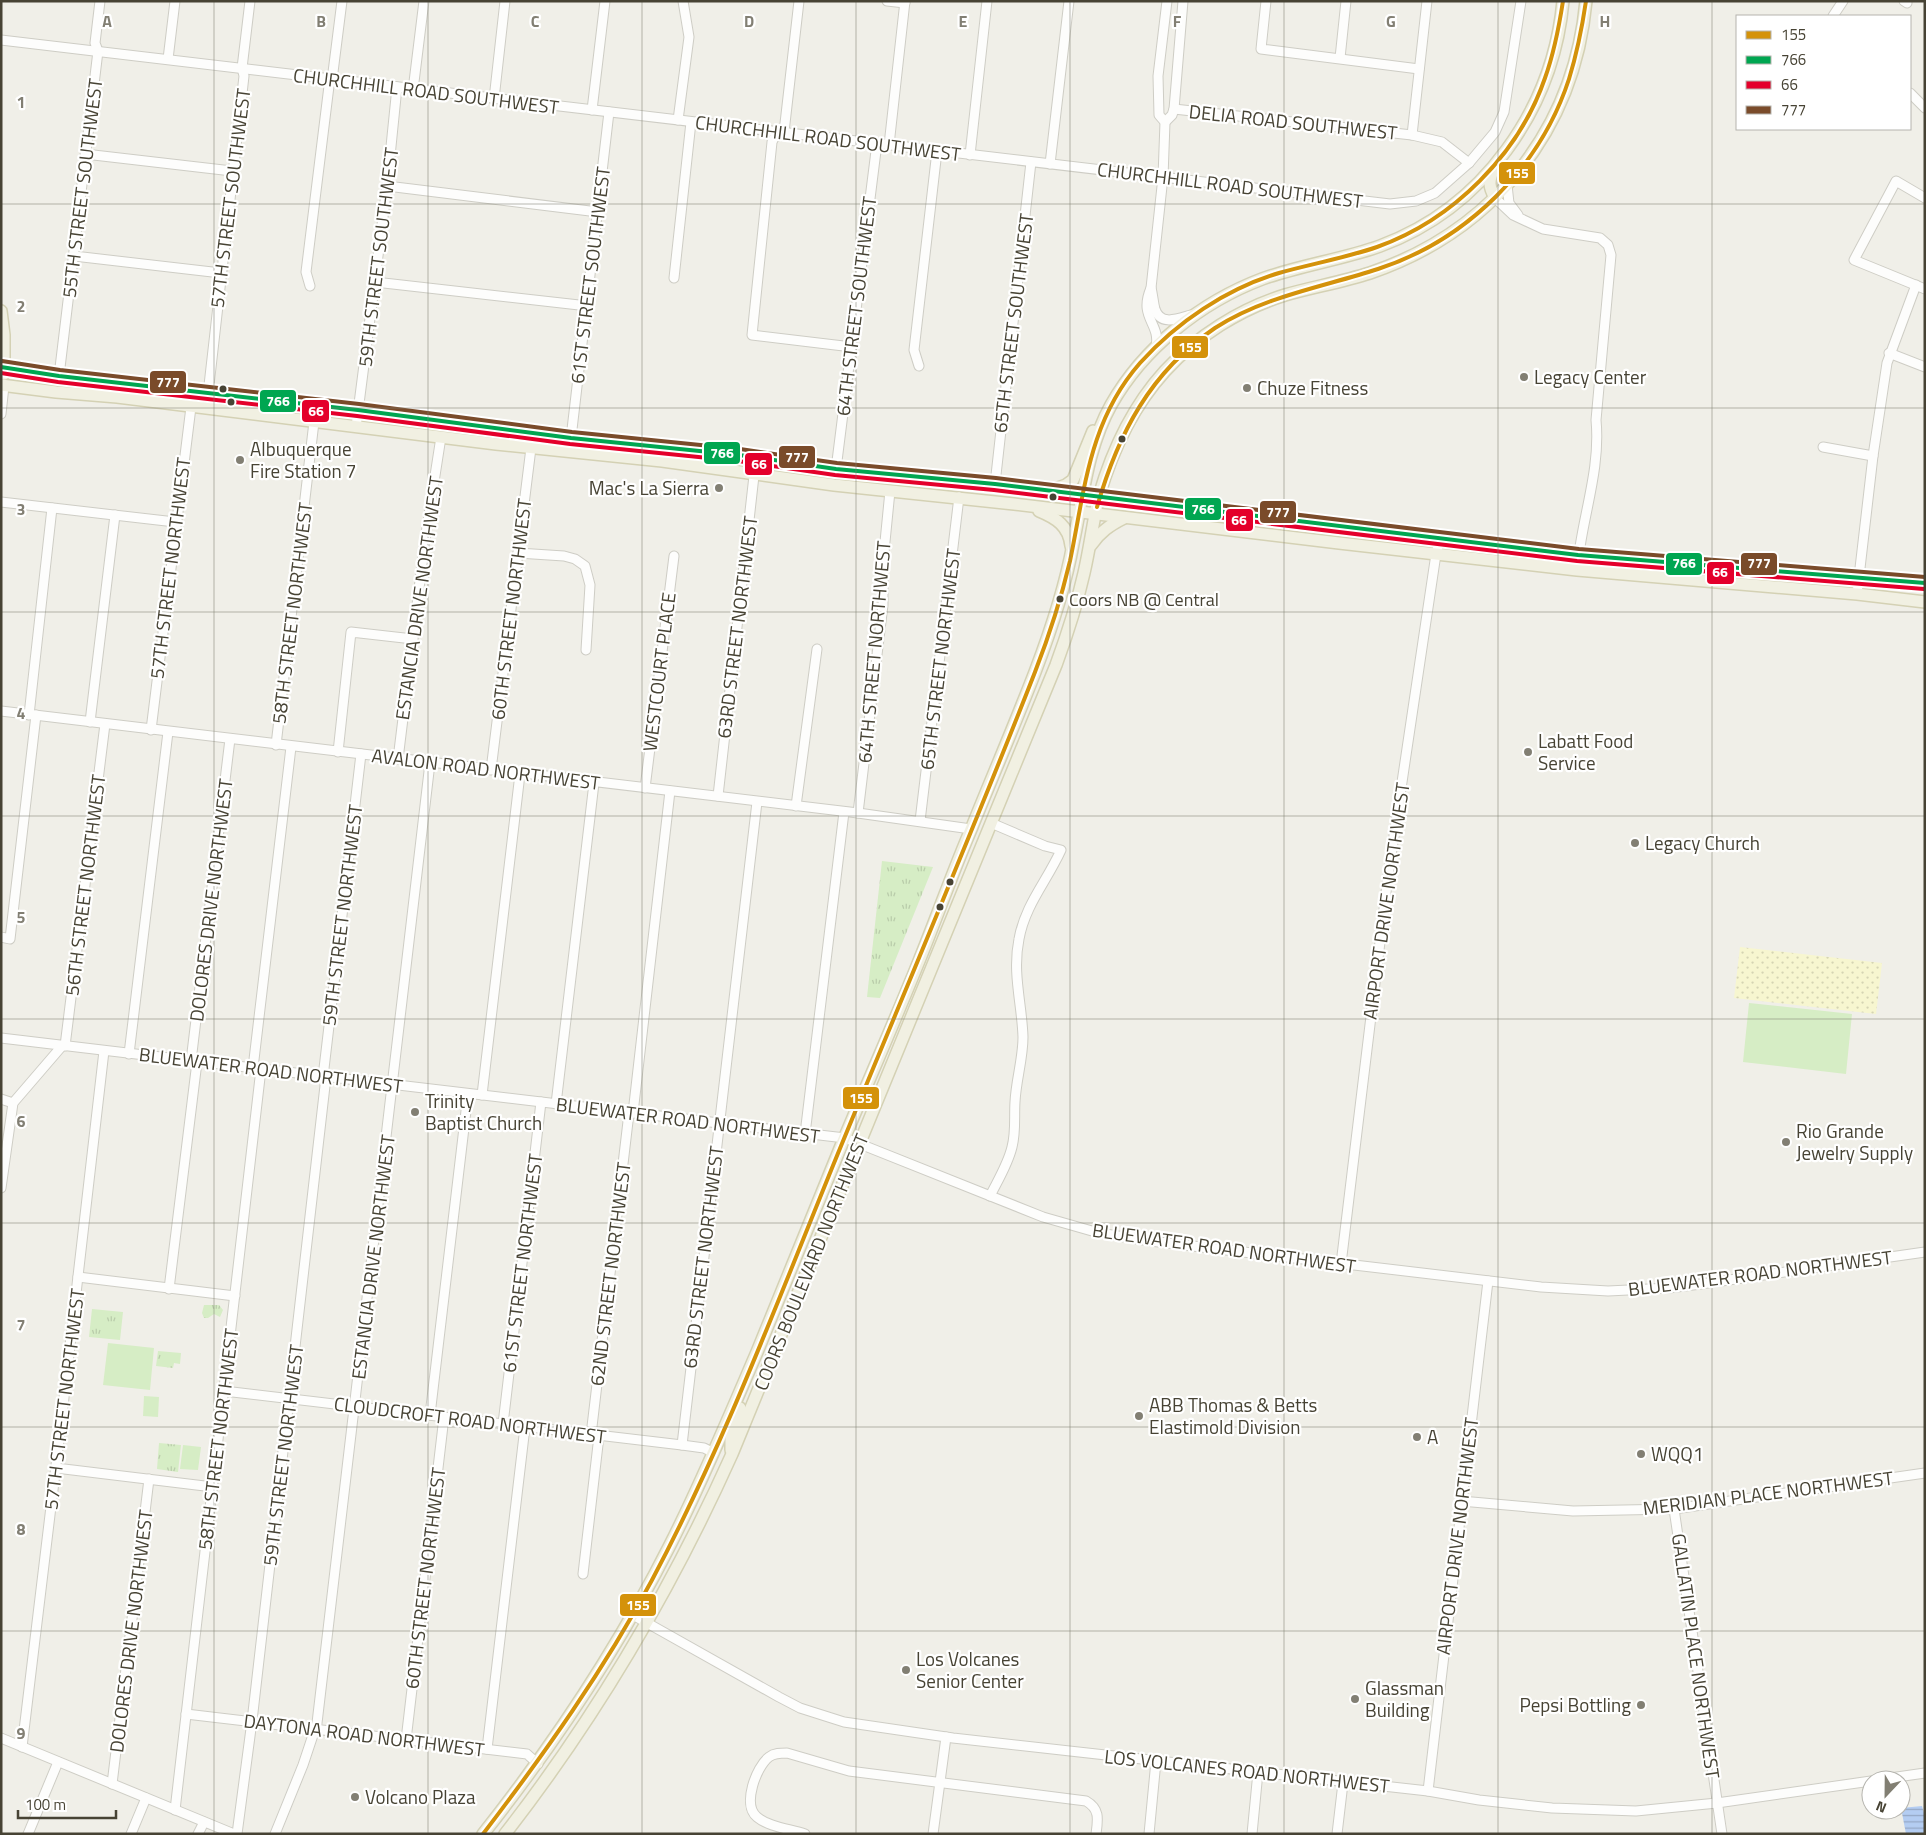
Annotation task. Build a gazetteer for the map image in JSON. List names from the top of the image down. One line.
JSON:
{"streets":{"main road":["COORS BOULEVARD NORTHWEST"],"street":["CHURCHHILL ROAD SOUTHWEST","DELIA ROAD SOUTHWEST","55TH STREET SOUTHWEST","57TH STREET SOUTHWEST","59TH STREET SOUTHWEST","61ST STREET SOUTHWEST","64TH STREET SOUTHWEST","65TH STREET SOUTHWEST","57TH STREET NORTHWEST","ESTANCIA DRIVE NORTHWEST","60TH STREET NORTHWEST","58TH STREET NORTHWEST","63RD STREET NORTHWEST","64TH STREET NORTHWEST","65TH STREET NORTHWEST","WESTCOURT PLACE","AVALON ROAD NORTHWEST","56TH STREET NORTHWEST","DOLORES DRIVE NORTHWEST","AIRPORT DRIVE NORTHWEST","59TH STREET NORTHWEST","BLUEWATER ROAD NORTHWEST","61ST STREET NORTHWEST","62ND STREET NORTHWEST","CLOUDCROFT ROAD NORTHWEST","MERIDIAN PLACE NORTHWEST","GALLATIN PLACE NORTHWEST","DAYTONA ROAD NORTHWEST","LOS VOLCANES ROAD NORTHWEST"]},"crossings":[["CHURCHHILL ROAD SOUTHWEST","DELIA ROAD SOUTHWEST"],["CHURCHHILL ROAD SOUTHWEST","55TH STREET SOUTHWEST"],["CHURCHHILL ROAD SOUTHWEST","57TH STREET SOUTHWEST"],["CHURCHHILL ROAD SOUTHWEST","59TH STREET SOUTHWEST"],["CHURCHHILL ROAD SOUTHWEST","61ST STREET SOUTHWEST"],["CHURCHHILL ROAD SOUTHWEST","64TH STREET SOUTHWEST"],["CHURCHHILL ROAD SOUTHWEST","65TH STREET SOUTHWEST"],["57TH STREET NORTHWEST","AVALON ROAD NORTHWEST"],["57TH STREET NORTHWEST","BLUEWATER ROAD NORTHWEST"],["ESTANCIA DRIVE NORTHWEST","AVALON ROAD NORTHWEST"],["ESTANCIA DRIVE NORTHWEST","BLUEWATER ROAD NORTHWEST"],["ESTANCIA DRIVE NORTHWEST","CLOUDCROFT ROAD NORTHWEST"],["ESTANCIA DRIVE NORTHWEST","DAYTONA ROAD NORTHWEST"],["60TH STREET NORTHWEST","AVALON ROAD NORTHWEST"],["60TH STREET NORTHWEST","CLOUDCROFT ROAD NORTHWEST"],["60TH STREET NORTHWEST","DAYTONA ROAD NORTHWEST"],["58TH STREET NORTHWEST","AVALON ROAD NORTHWEST"],["58TH STREET NORTHWEST","BLUEWATER ROAD NORTHWEST"],["58TH STREET NORTHWEST","CLOUDCROFT ROAD NORTHWEST"],["58TH STREET NORTHWEST","DAYTONA ROAD NORTHWEST"],["63RD STREET NORTHWEST","AVALON ROAD NORTHWEST"],["63RD STREET NORTHWEST","BLUEWATER ROAD NORTHWEST"],["63RD STREET NORTHWEST","CLOUDCROFT ROAD NORTHWEST"],["64TH STREET NORTHWEST","AVALON ROAD NORTHWEST"],["65TH STREET NORTHWEST","AVALON ROAD NORTHWEST"],["WESTCOURT PLACE","AVALON ROAD NORTHWEST"],["AVALON ROAD NORTHWEST","56TH STREET NORTHWEST"],["AVALON ROAD NORTHWEST","DOLORES DRIVE NORTHWEST"],["AVALON ROAD NORTHWEST","59TH STREET NORTHWEST"],["AVALON ROAD NORTHWEST","COORS BOULEVARD NORTHWEST"],["AVALON ROAD NORTHWEST","62ND STREET NORTHWEST"],["56TH STREET NORTHWEST","BLUEWATER ROAD NORTHWEST"],["DOLORES DRIVE NORTHWEST","BLUEWATER ROAD NORTHWEST"],["AIRPORT DRIVE NORTHWEST","BLUEWATER ROAD NORTHWEST"],["AIRPORT DRIVE NORTHWEST","MERIDIAN PLACE NORTHWEST"],["AIRPORT DRIVE NORTHWEST","LOS VOLCANES ROAD NORTHWEST"],["59TH STREET NORTHWEST","BLUEWATER ROAD NORTHWEST"],["59TH STREET NORTHWEST","CLOUDCROFT ROAD NORTHWEST"],["59TH STREET NORTHWEST","DAYTONA ROAD NORTHWEST"],["BLUEWATER ROAD NORTHWEST","COORS BOULEVARD NORTHWEST"],["BLUEWATER ROAD NORTHWEST","61ST STREET NORTHWEST"],["BLUEWATER ROAD NORTHWEST","62ND STREET NORTHWEST"],["COORS BOULEVARD NORTHWEST","CLOUDCROFT ROAD NORTHWEST"],["COORS BOULEVARD NORTHWEST","DAYTONA ROAD NORTHWEST"],["COORS BOULEVARD NORTHWEST","LOS VOLCANES ROAD NORTHWEST"],["61ST STREET NORTHWEST","CLOUDCROFT ROAD NORTHWEST"],["62ND STREET NORTHWEST","CLOUDCROFT ROAD NORTHWEST"],["MERIDIAN PLACE NORTHWEST","GALLATIN PLACE NORTHWEST"],["GALLATIN PLACE NORTHWEST","LOS VOLCANES ROAD NORTHWEST"]],"places":["Legacy Center","Chuze Fitness","Albuquerque Fire Station 7","Mac's La Sierra","Coors NB @ Central","Labatt Food Service","Legacy Church","Trinity Baptist Church","Rio Grande Jewelry Supply","ABB Thomas & Betts Elastimold Division","A","WQQ1","Los Volcanes Senior Center","Glassman Building","Pepsi Bottling","Volcano Plaza"],"lines":["transit line 155","transit line 777","transit line 766","transit line 66"],"legend":["155","766","66","777"],"scale_bar":"100 m","north":"bottom","grid":{"columns":["A","B","C","D","E","F","G","H"],"rows":["1","2","3","4","5","6","7","8","9"]}}
